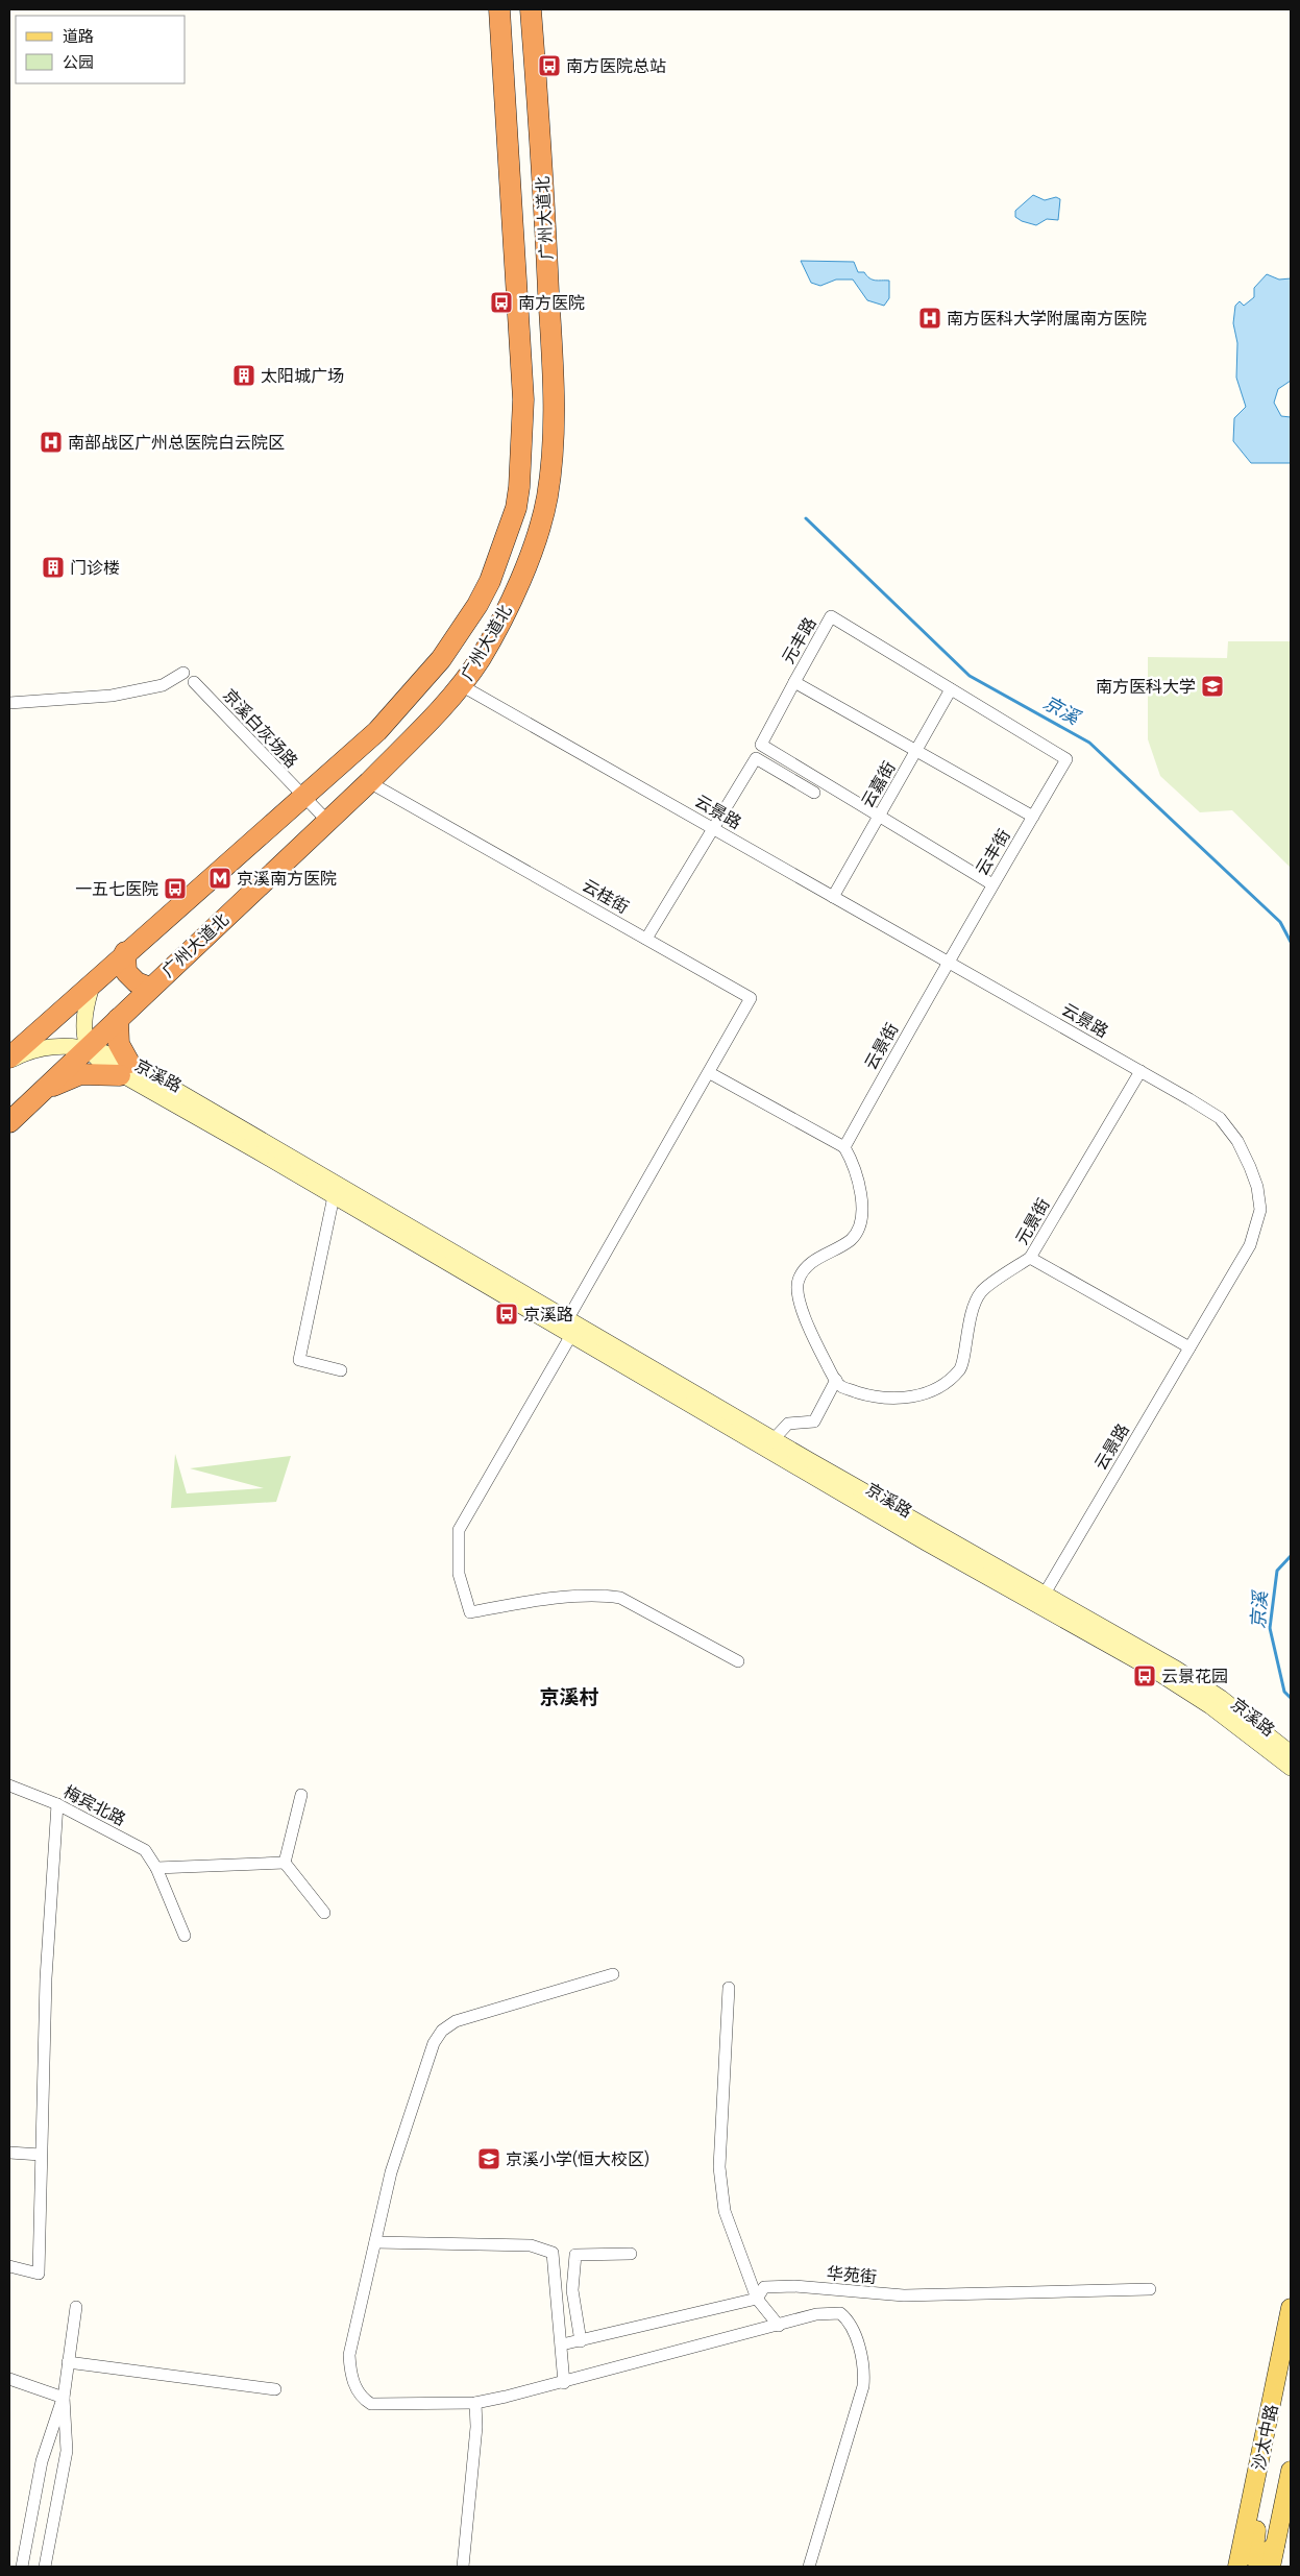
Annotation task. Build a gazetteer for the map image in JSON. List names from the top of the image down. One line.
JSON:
{"streets":{"highway":["广州大道北"],"main road":["京溪路","沙太中路"],"street":["元丰路","京溪白灰场路","云嘉街","云景路","云丰街","云桂街","云景街","元景街","梅宾北路","华苑街"]},"crossings":[["广州大道北","京溪白灰场路"],["广州大道北","云景路"],["广州大道北","云桂街"],["广州大道北","京溪路"],["元丰路","云嘉街"],["元丰路","云丰街"],["云嘉街","云景路"],["云景路","云丰街"],["云景路","云景街"],["云景路","京溪路"],["云景路","元景街"],["云丰街","云景街"],["云桂街","京溪路"]],"districts":["京溪村"],"water":["京溪"],"places":{"bus stop":["南方医院总站","南方医院","一五七医院","京溪路","云景花园"],"hospital":["南方医科大学附属南方医院","南部战区广州总医院白云院区"],"building":["太阳城广场","门诊楼"],"school or university":["南方医科大学","京溪小学(恒大校区)"],"metro station":["京溪南方医院"]},"legend":["道路","公园"]}
